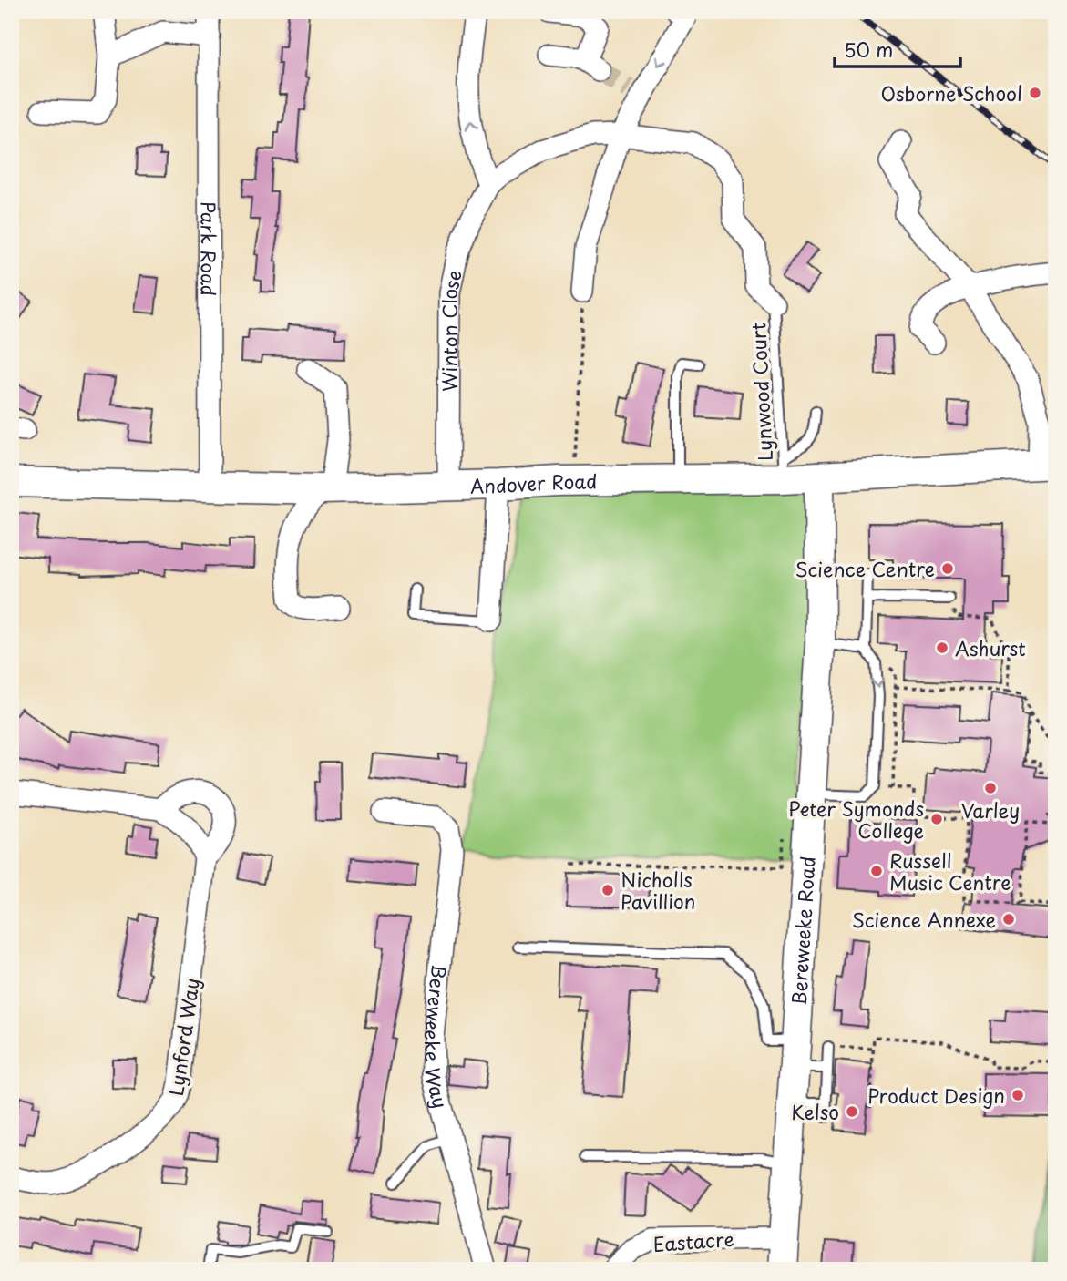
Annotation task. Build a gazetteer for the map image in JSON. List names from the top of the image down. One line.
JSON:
{"streets":{"main road":["Andover Road","Bereweeke Road"],"street":["Park Road","Winton Close","Bereweeke Way","Lynford Way","Eastacre"],"lane":["Lynwood Court"]},"crossings":[["Park Road","Andover Road"],["Winton Close","Lynwood Court"],["Winton Close","Andover Road"],["Lynwood Court","Andover Road"],["Andover Road","Bereweeke Road"],["Bereweeke Road","Eastacre"]],"places":["Osborne School","Science Centre","Ashurst","Varley","Peter Symonds College","Russell Music Centre","Nicholls Pavillion","Science Annexe","Product Design","Kelso"],"scale_bar":"50 m"}
